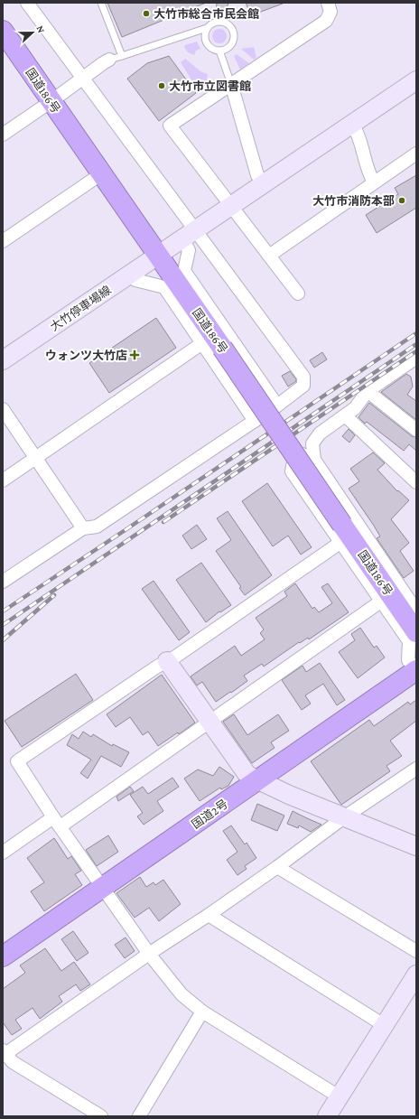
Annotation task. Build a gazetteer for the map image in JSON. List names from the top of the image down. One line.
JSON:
{"streets":{"highway":["国道186号","国道2号"],"street":["大竹停車場線"]},"crossings":[["国道186号","大竹停車場線"]],"places":{"other":["大竹市総合市民会館","大竹市立図書館","大竹市消防本部"],"health":["ウォンツ大竹店"]},"north":"right"}
